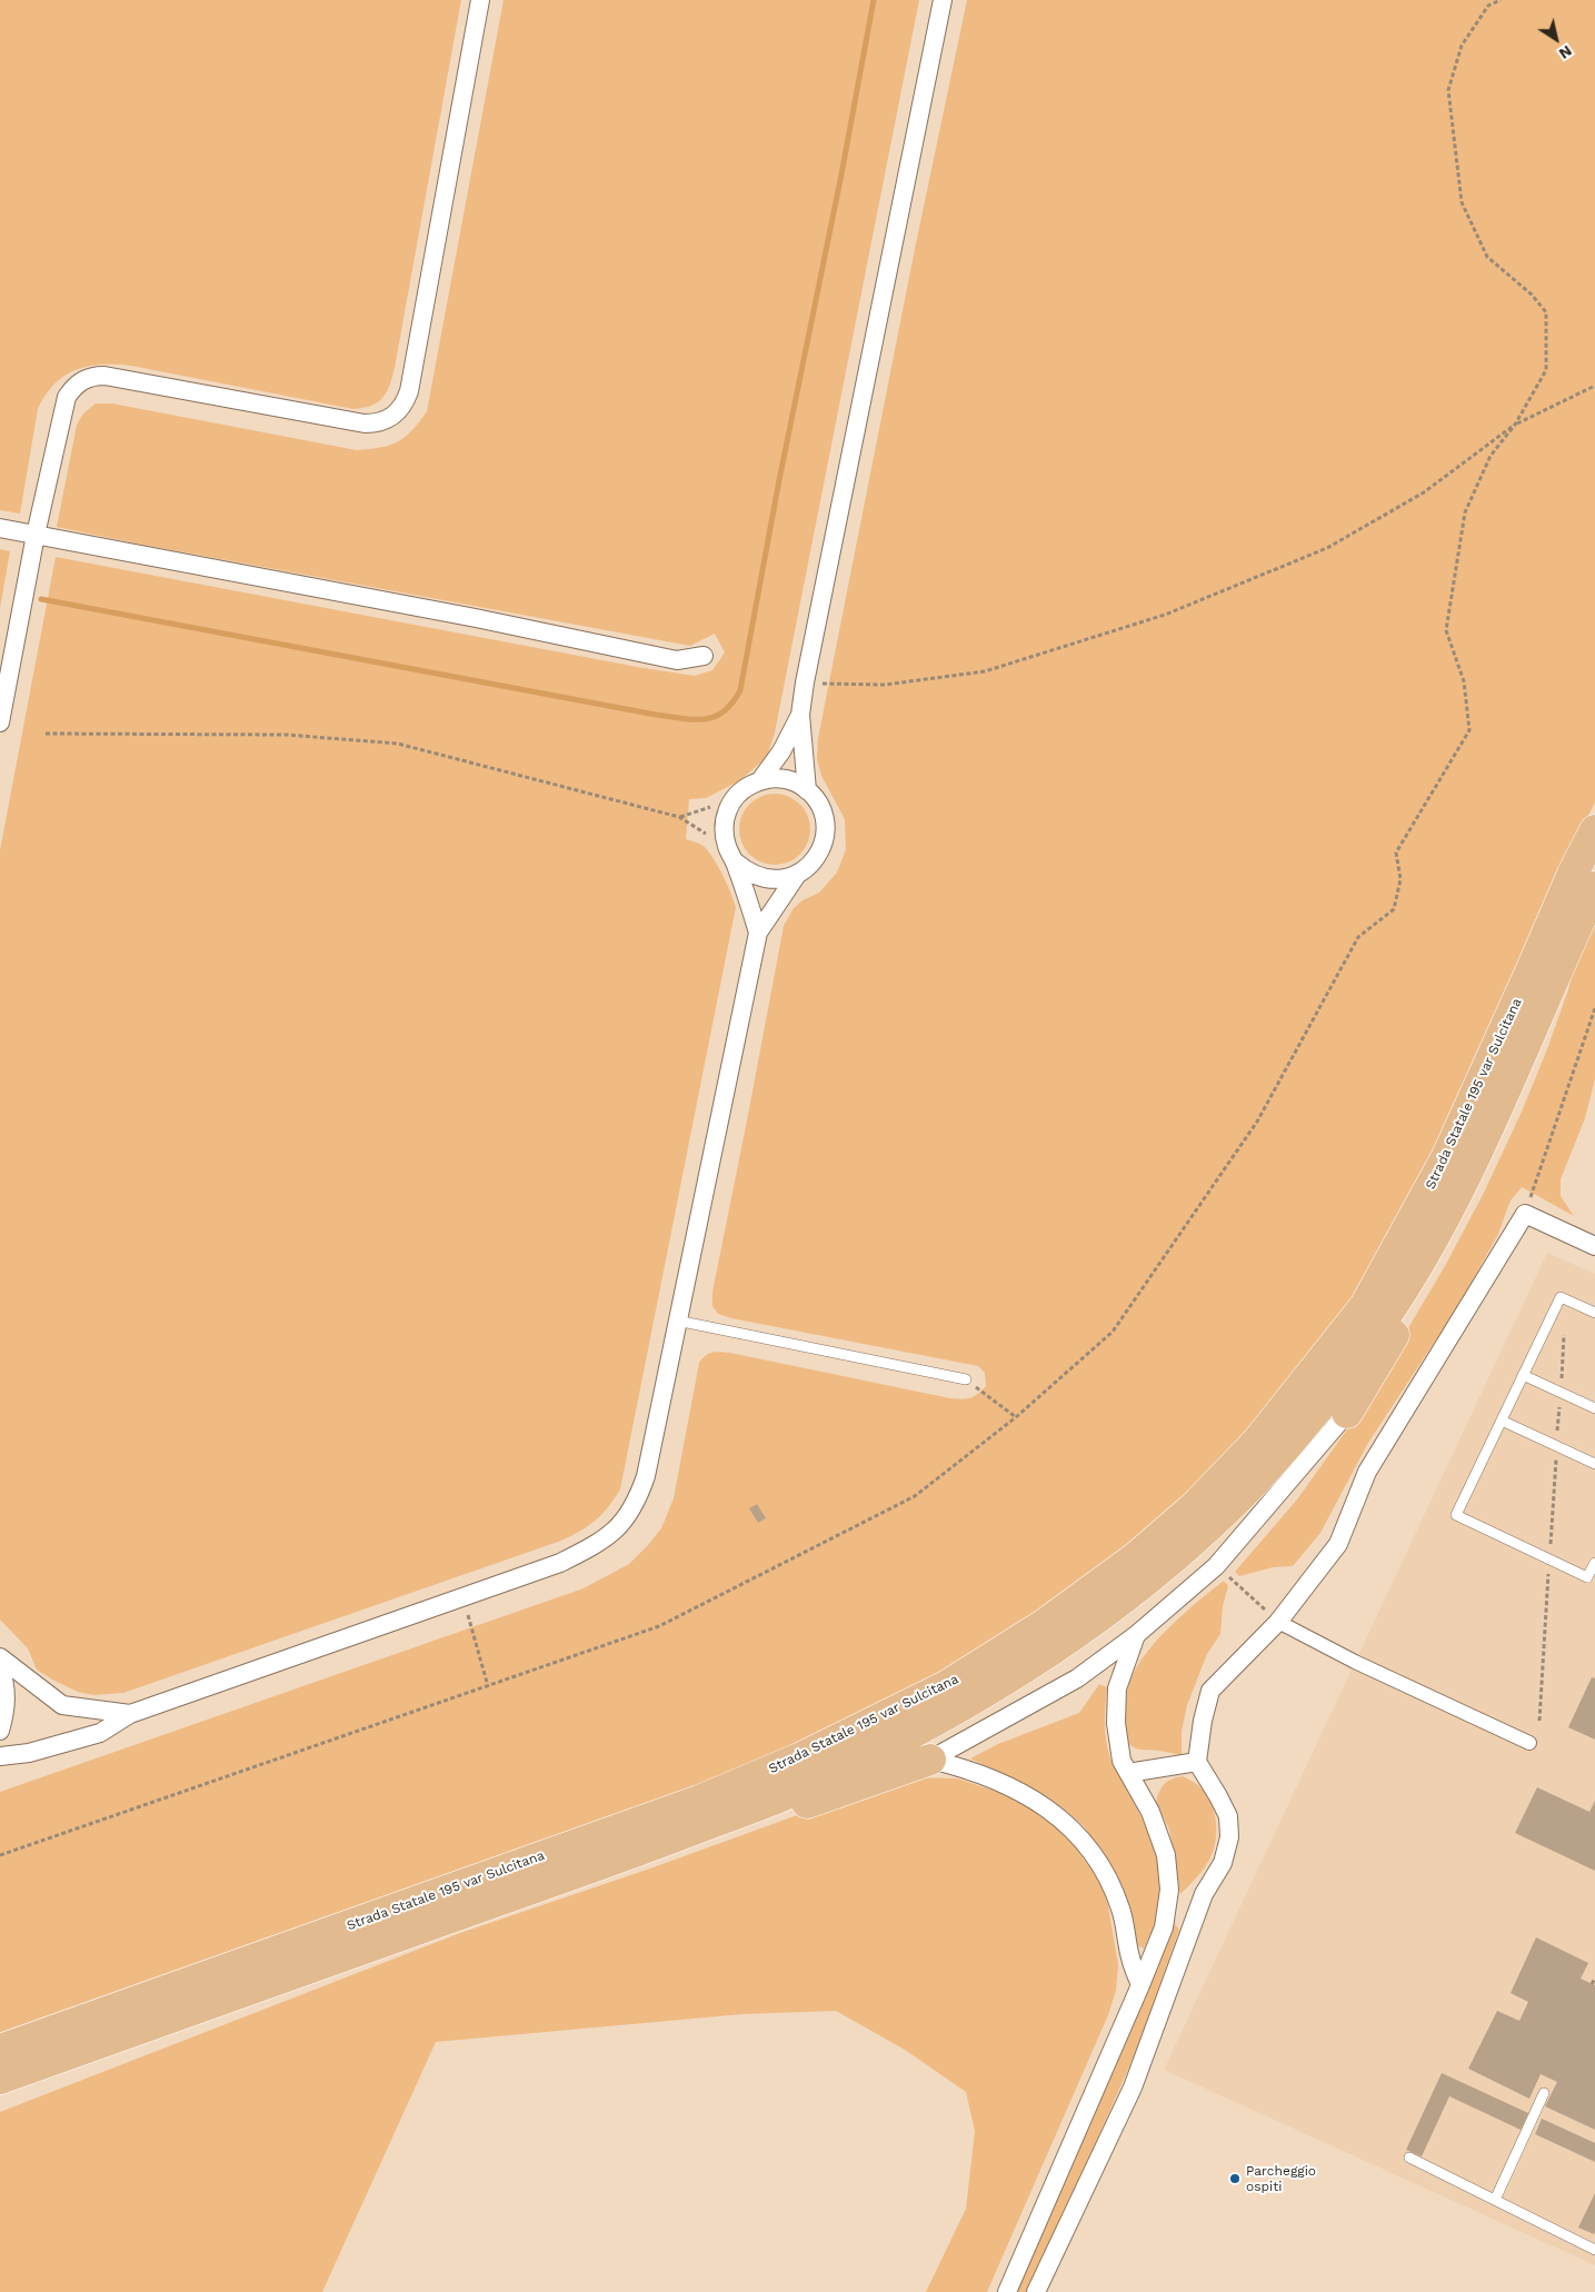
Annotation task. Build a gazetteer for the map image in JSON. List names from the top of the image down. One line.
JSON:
{"streets":{"highway":["Strada Statale 195 var Sulcitana"]},"places":["Parcheggio ospiti"],"north":"bottom right"}
